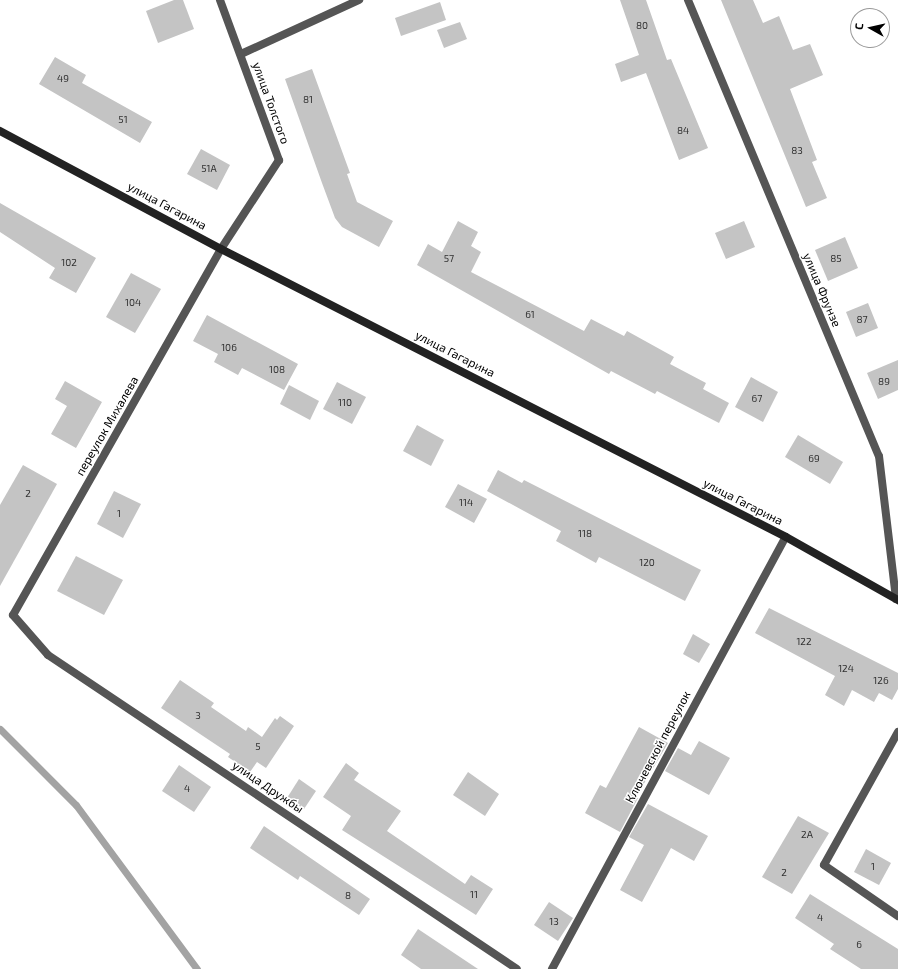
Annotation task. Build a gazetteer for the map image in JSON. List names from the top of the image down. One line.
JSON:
{"streets":{"main road":["улица Гагарина"],"street":["улица Толстого","улица Фрунзе","переулок Михалева","Ключевской переулок","улица Дружбы"]},"crossings":[["улица Толстого","улица Гагарина"],["улица Толстого","переулок Михалева"],["улица Гагарина","улица Фрунзе"],["улица Гагарина","переулок Михалева"],["улица Гагарина","Ключевской переулок"],["переулок Михалева","улица Дружбы"]],"house_numbers":["80","49","81","51","84","83","51А","57","85","102","104","61","87","106","108","89","67","110","69","2","114","1","118","120","122","124","126","3","5","4","2А","1","2","11","8","4","13","6"],"north":"left"}
